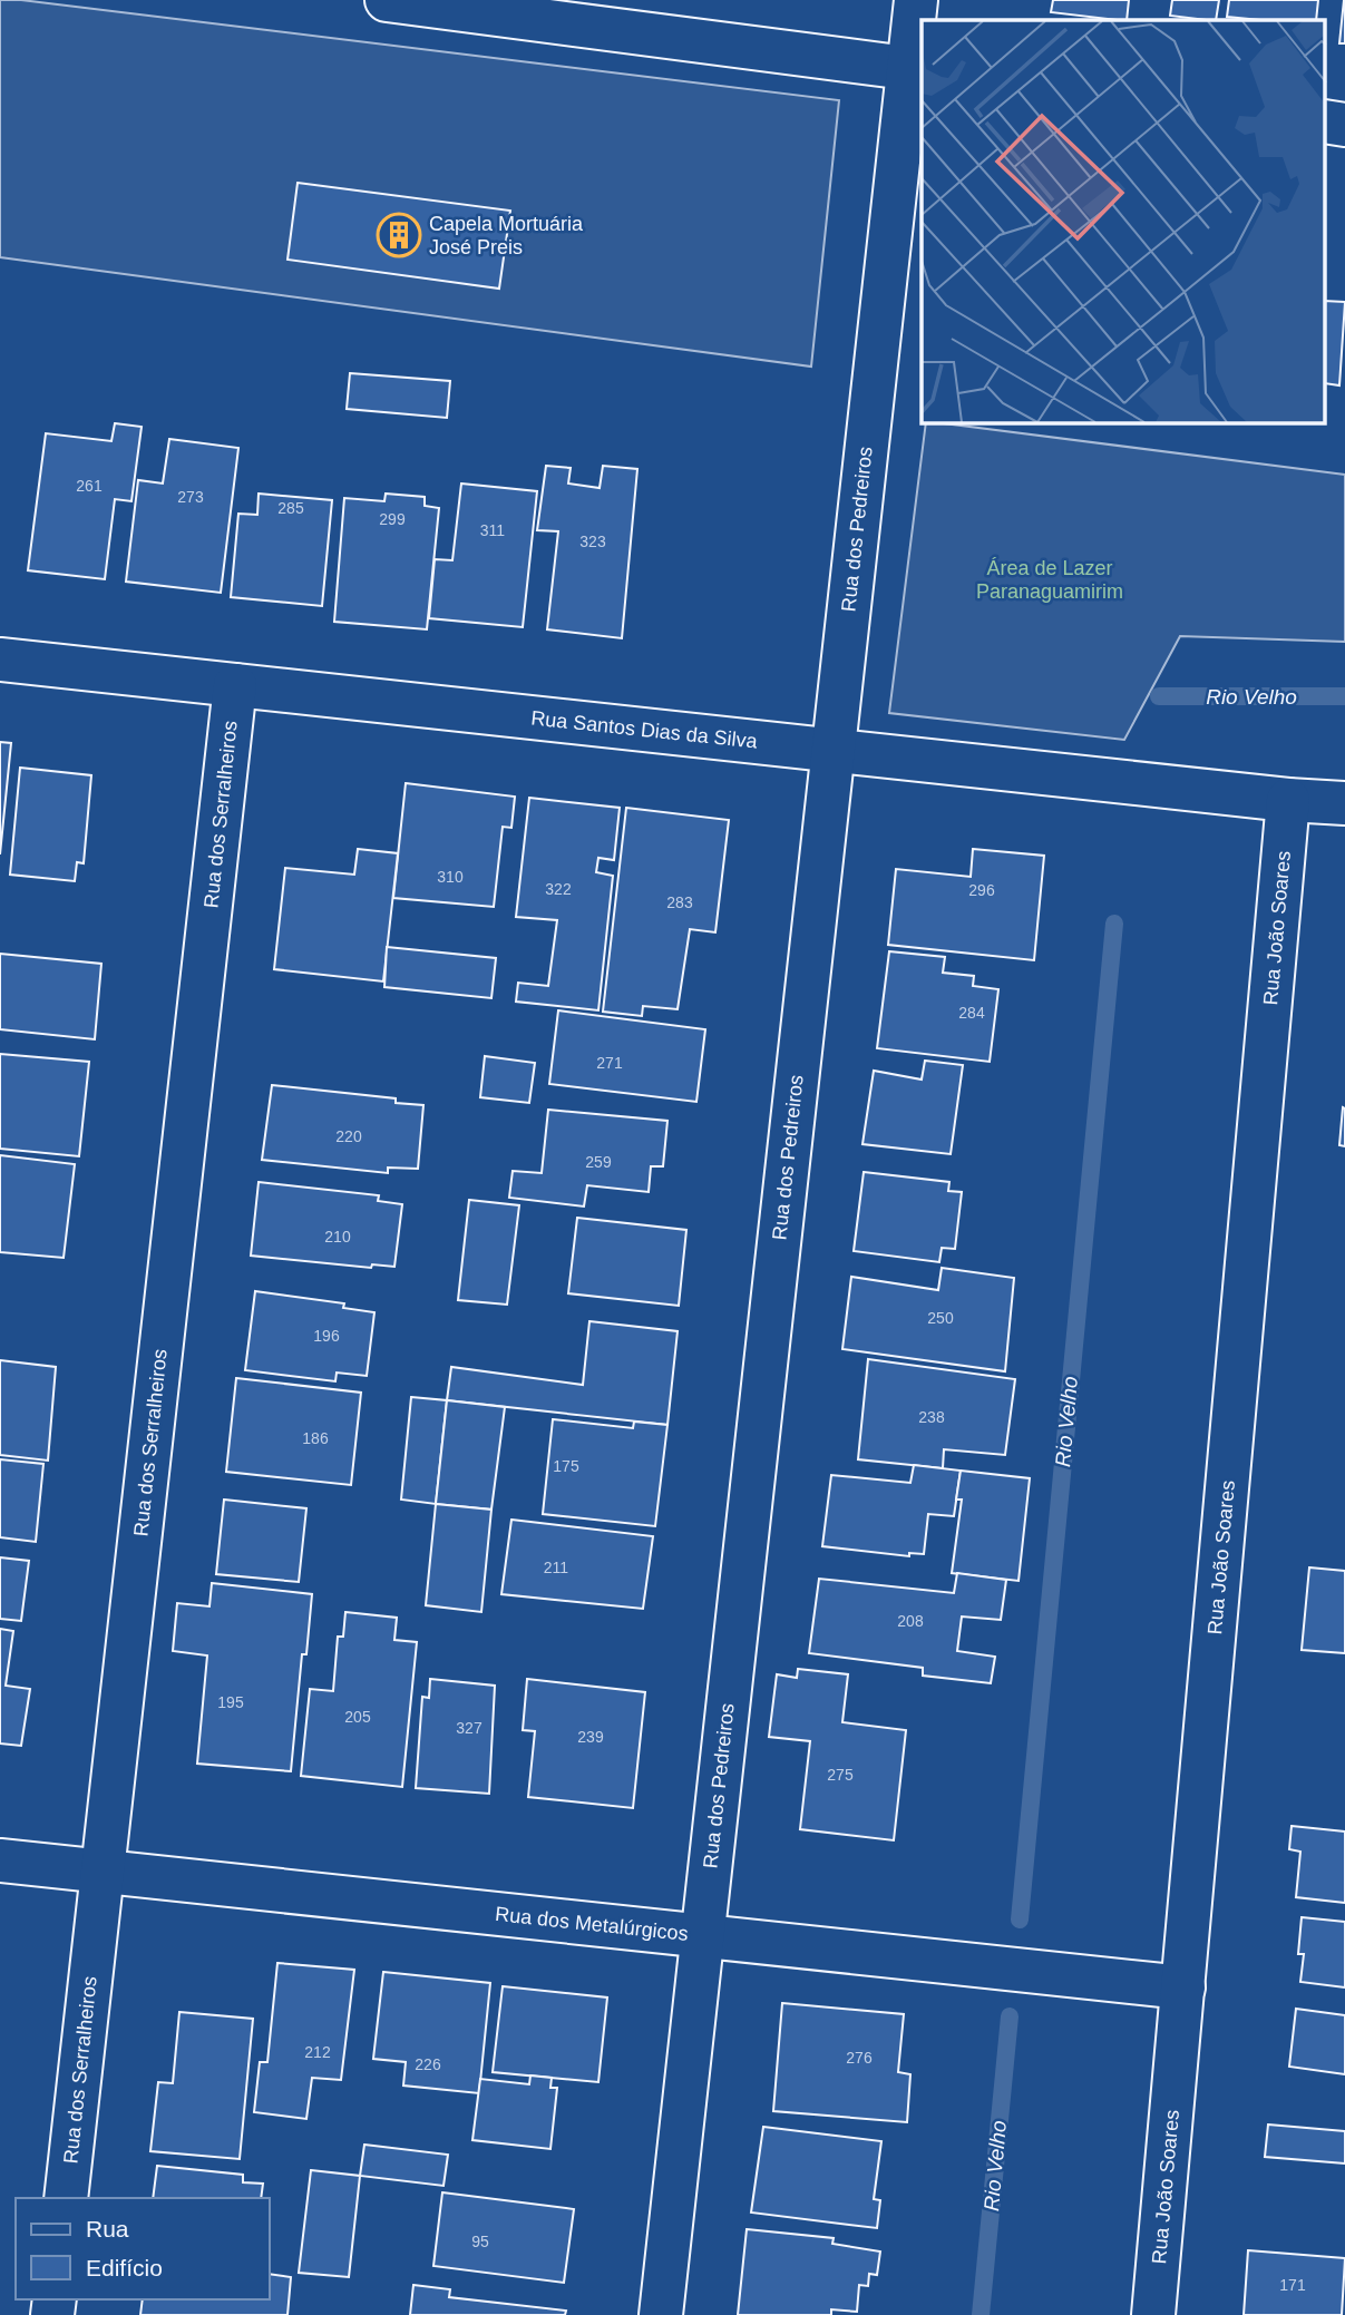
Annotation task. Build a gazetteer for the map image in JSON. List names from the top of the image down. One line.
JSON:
{"streets":{"street":["Rua dos Pedreiros","Rua Santos Dias da Silva","Rua dos Serralheiros","Rua João Soares","Rua dos Metalúrgicos"]},"crossings":[["Rua dos Pedreiros","Rua Santos Dias da Silva"],["Rua dos Pedreiros","Rua dos Metalúrgicos"],["Rua Santos Dias da Silva","Rua dos Serralheiros"],["Rua Santos Dias da Silva","Rua João Soares"],["Rua dos Serralheiros","Rua dos Metalúrgicos"],["Rua João Soares","Rua dos Metalúrgicos"]],"water":["Rio Velho"],"parks":["Área de Lazer Paranaguamirim"],"places":{"building":["Capela Mortuária José Preis"]},"house_numbers":["261","273","285","299","311","323","310","322","296","283","284","271","220","259","210","250","196","238","186","175","211","208","195","205","327","239","275","212","276","226","95","171"],"legend":["Rua","Edifício"]}
